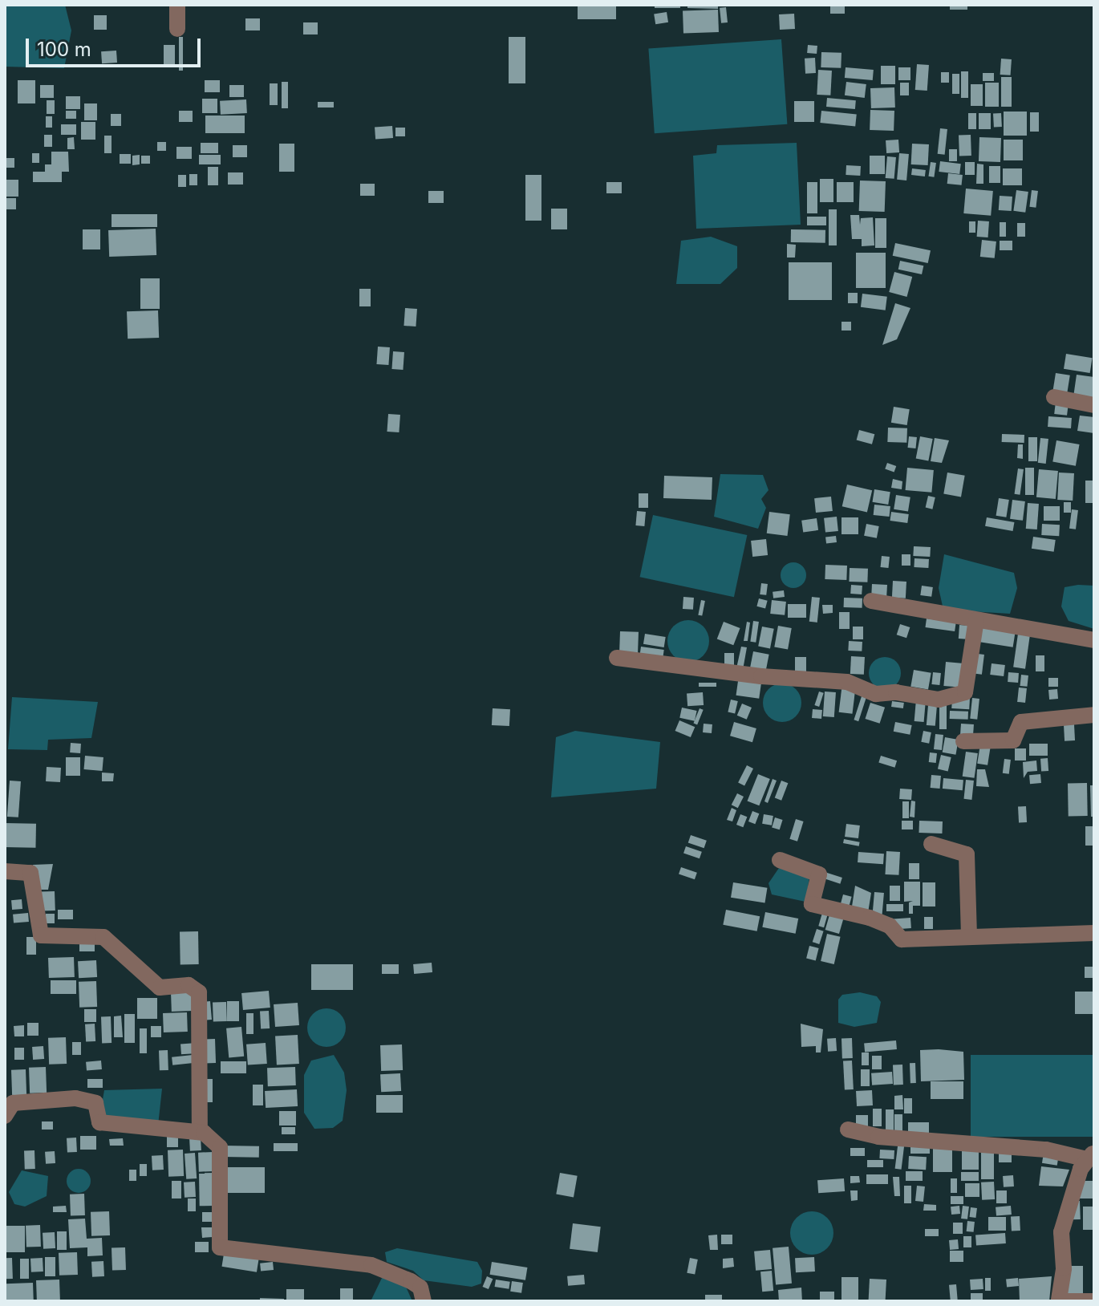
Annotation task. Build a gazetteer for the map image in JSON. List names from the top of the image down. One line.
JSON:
{"scale_bar":"100 m"}
